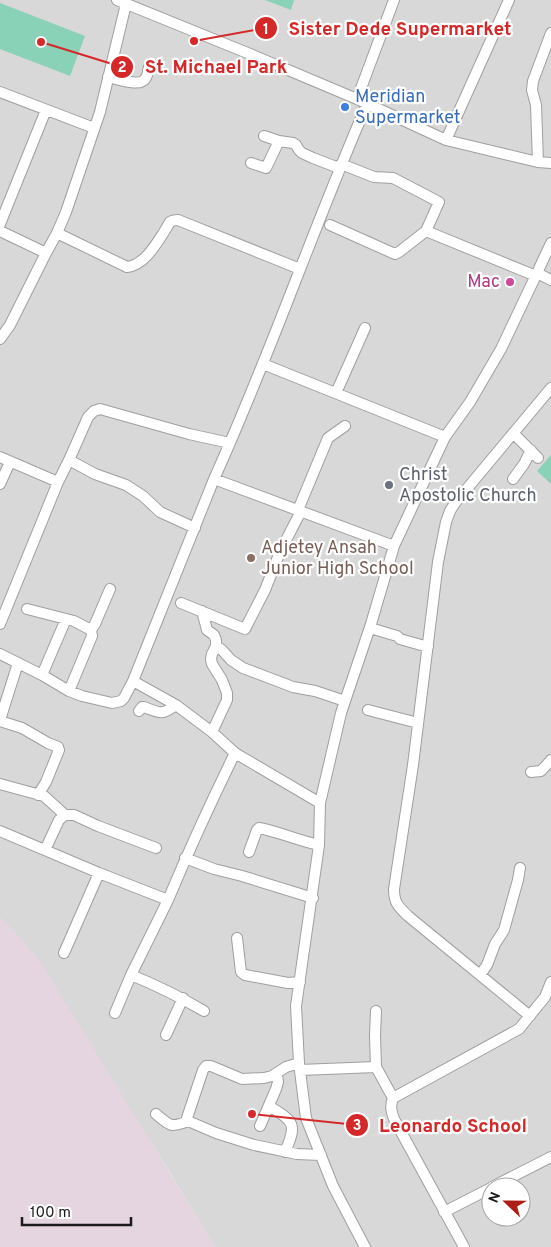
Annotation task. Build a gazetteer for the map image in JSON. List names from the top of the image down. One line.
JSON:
{"places":["Sister Dede Supermarket","St. Michael Park","Meridian Supermarket","Mac","Christ Apostolic Church","Adjetey Ansah Junior High School","Leonardo School"],"scale_bar":"100 m","north":"left"}
